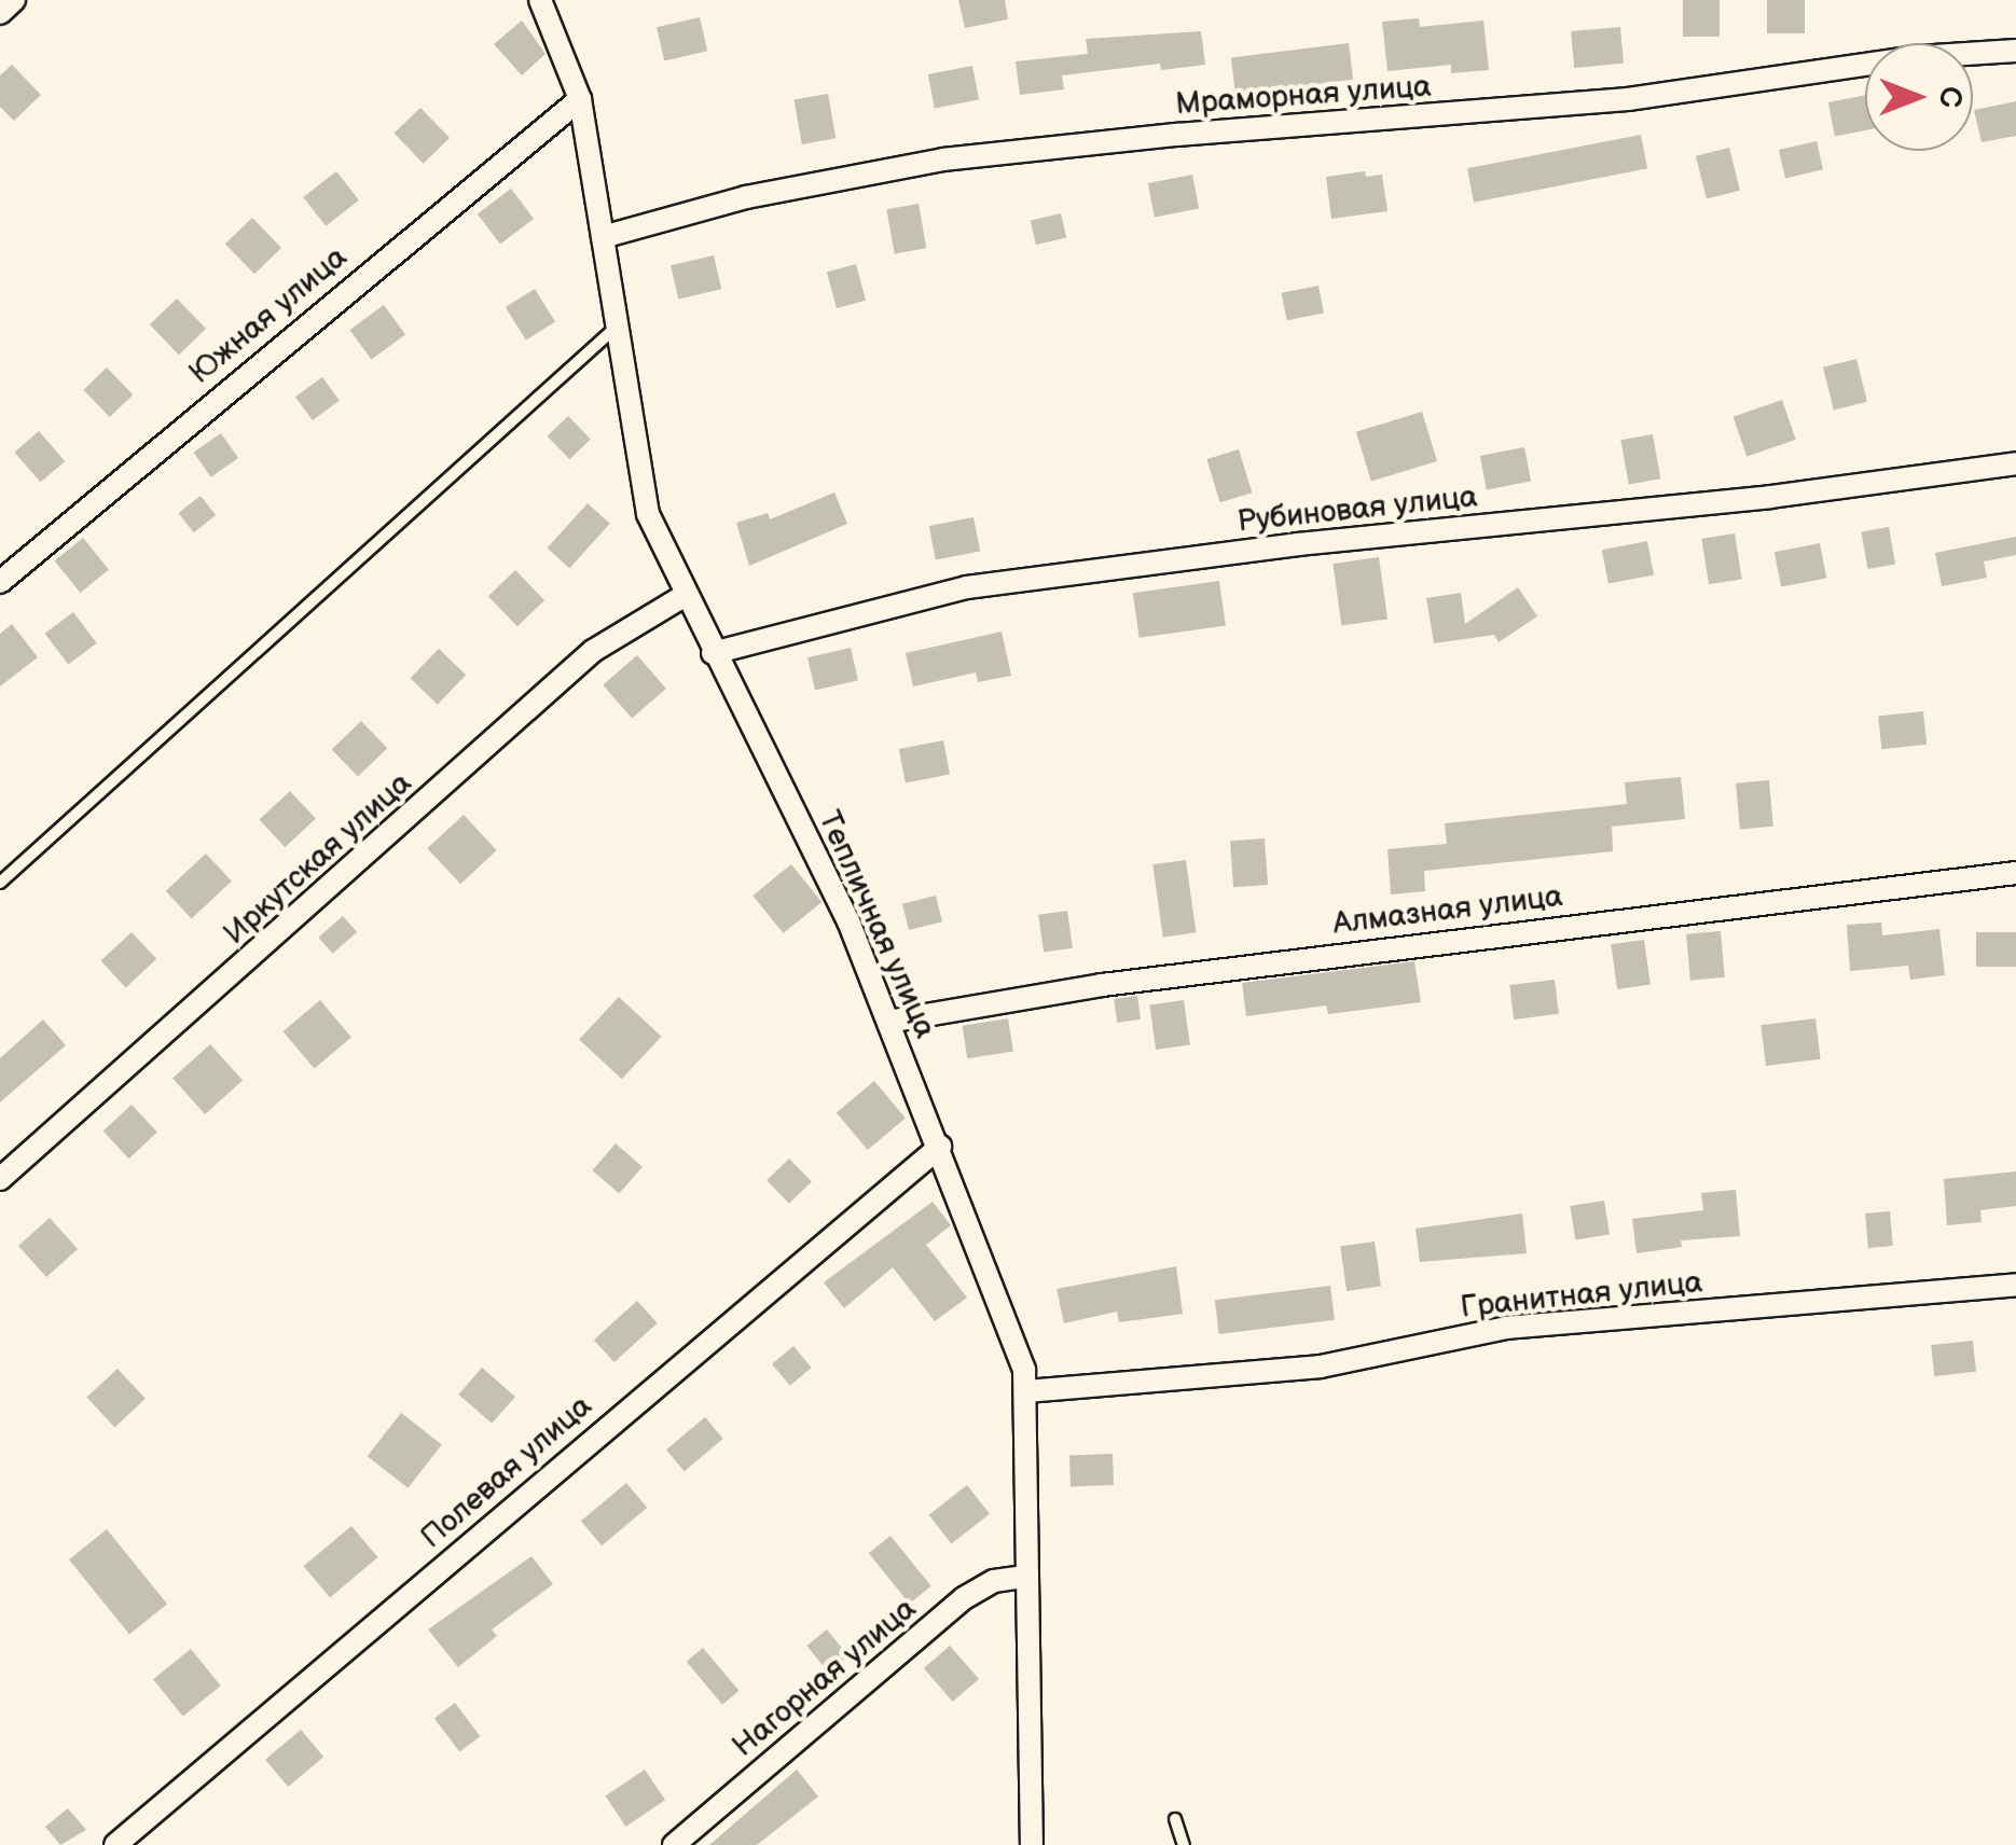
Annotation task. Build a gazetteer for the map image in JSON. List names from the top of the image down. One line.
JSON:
{"streets":{"street":["Мраморная улица","Южная улица","Рубиновая улица","Иркутская улица","Алмазная улица","Тепличная улица","Гранитная улица","Полевая улица","Нагорная улица"]},"crossings":[["Мраморная улица","Тепличная улица"],["Южная улица","Тепличная улица"],["Рубиновая улица","Тепличная улица"],["Иркутская улица","Тепличная улица"],["Алмазная улица","Тепличная улица"],["Тепличная улица","Гранитная улица"],["Тепличная улица","Полевая улица"],["Тепличная улица","Нагорная улица"]],"north":"right"}
